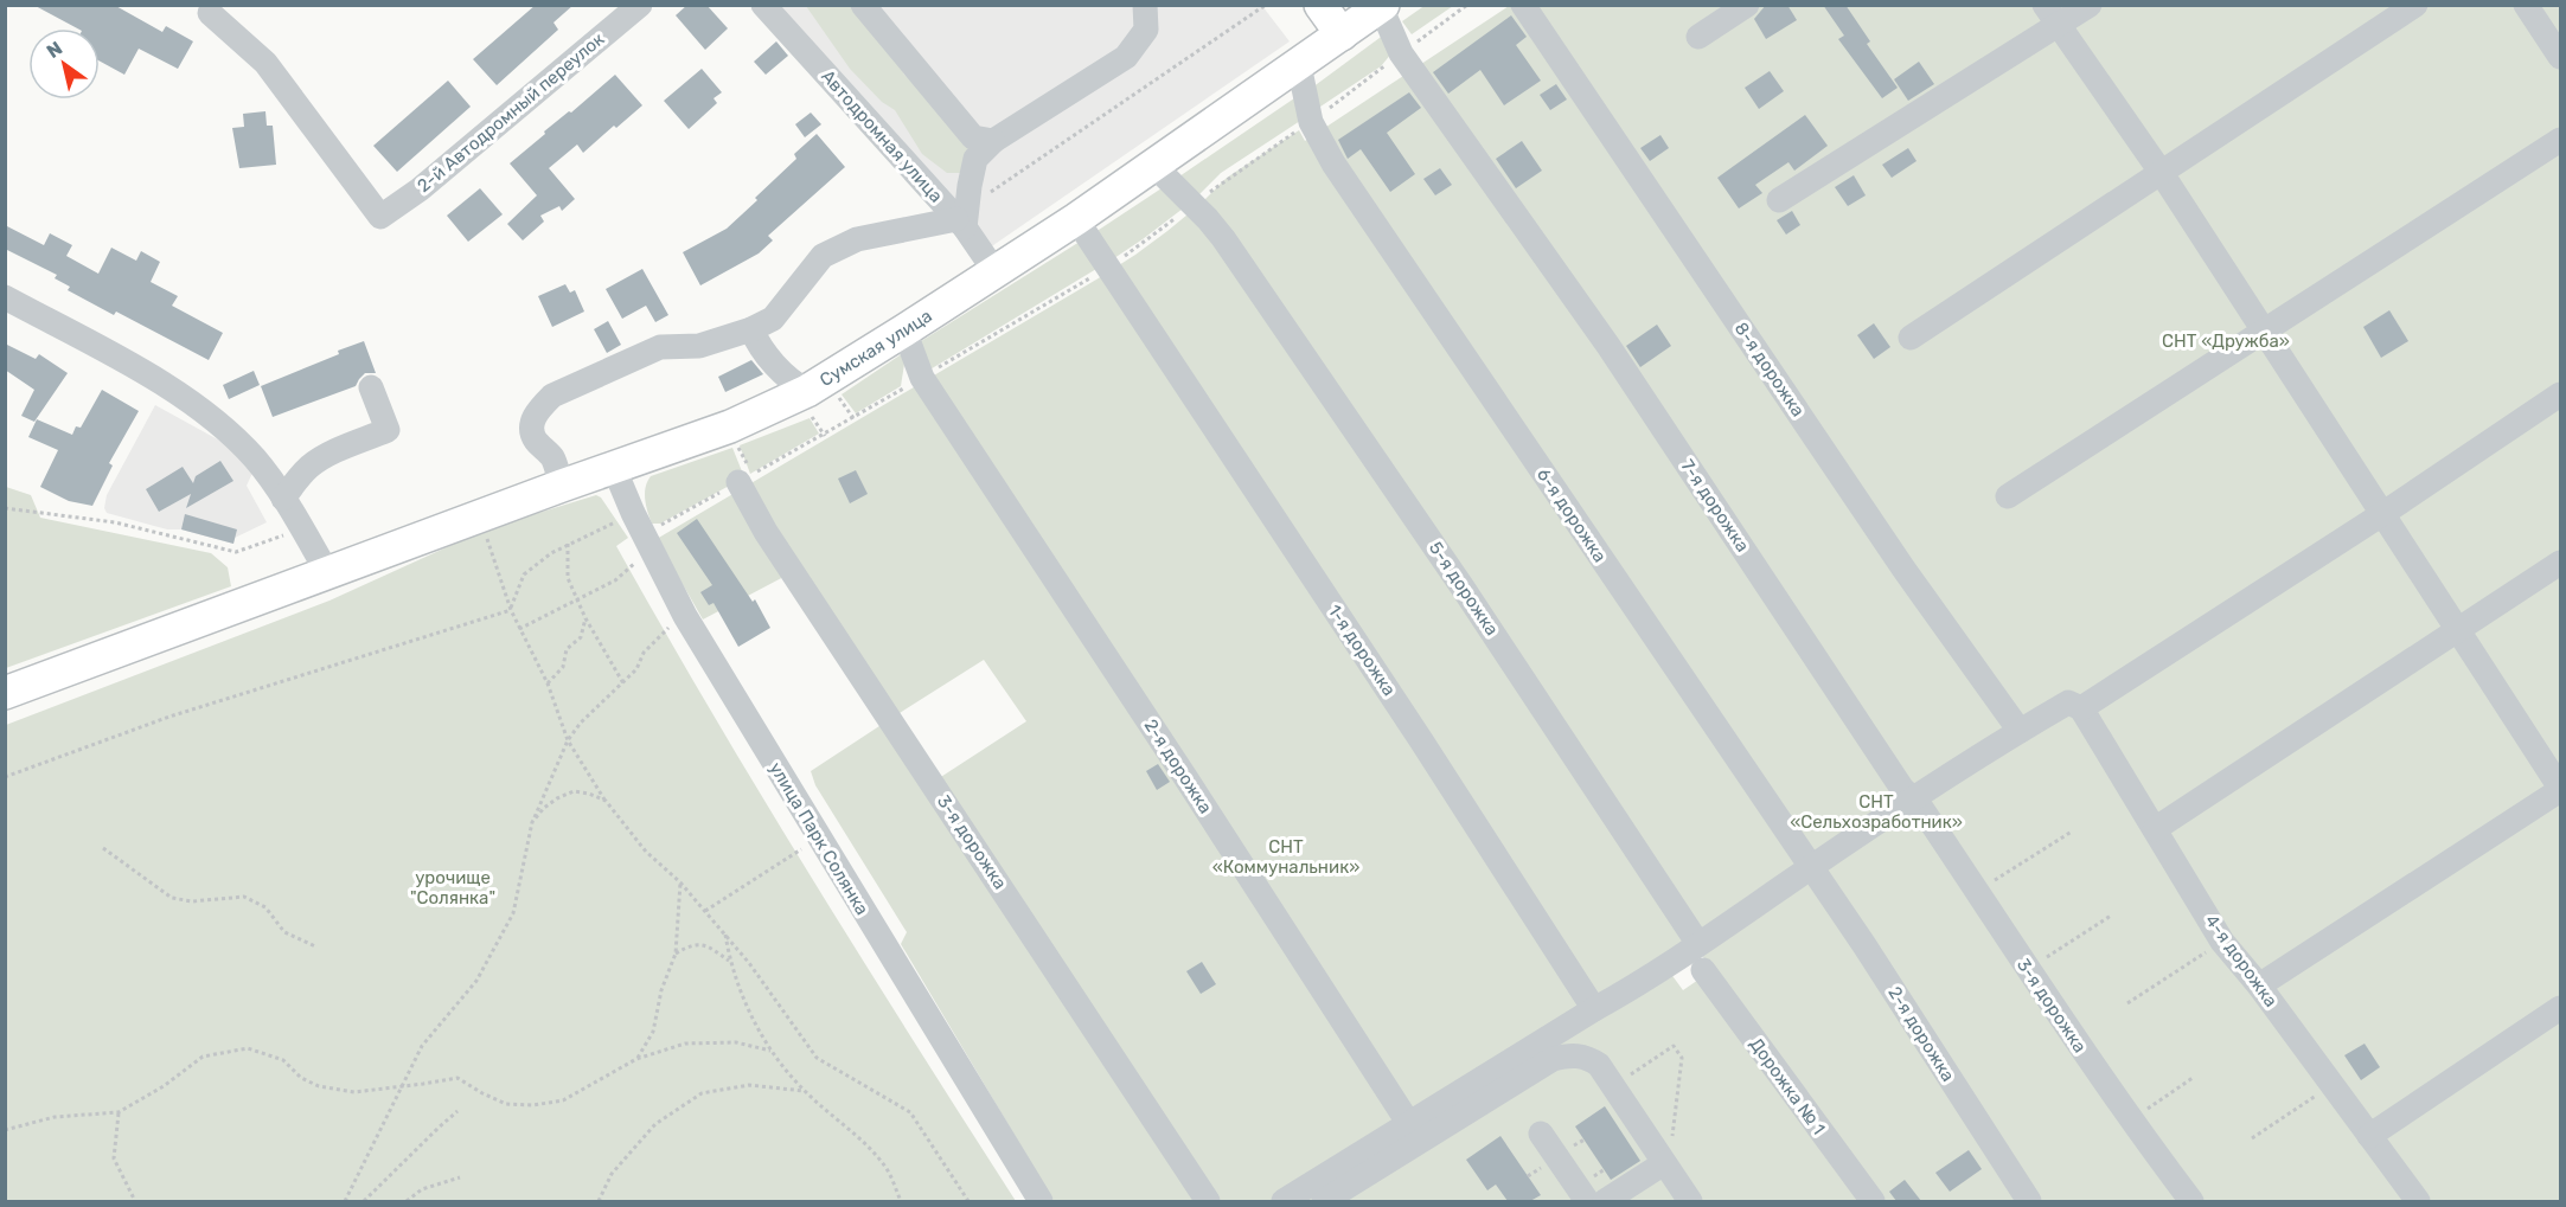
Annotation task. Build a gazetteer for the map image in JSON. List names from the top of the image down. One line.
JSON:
{"streets":{"main road":["Сумская улица"],"street":["2-й Автодромный переулок","Автодромная улица","8-я дорожка","7-я дорожка","6-я дорожка","5-я дорожка","1-я дорожка","2-я дорожка","улица Парк Солянка","3-я дорожка","4-я дорожка","Дорожка № 1"]},"crossings":[["Автодромная улица","Сумская улица"],["Сумская улица","7-я дорожка"],["Сумская улица","6-я дорожка"],["Сумская улица","5-я дорожка"],["Сумская улица","1-я дорожка"],["Сумская улица","2-я дорожка"],["Сумская улица","улица Парк Солянка"],["7-я дорожка","3-я дорожка"],["6-я дорожка","2-я дорожка"]],"parks":["СНТ «Дружба»","СНТ «Сельхозработник»","СНТ «Коммунальник»","урочище \"Солянка\""],"north":"top left"}
